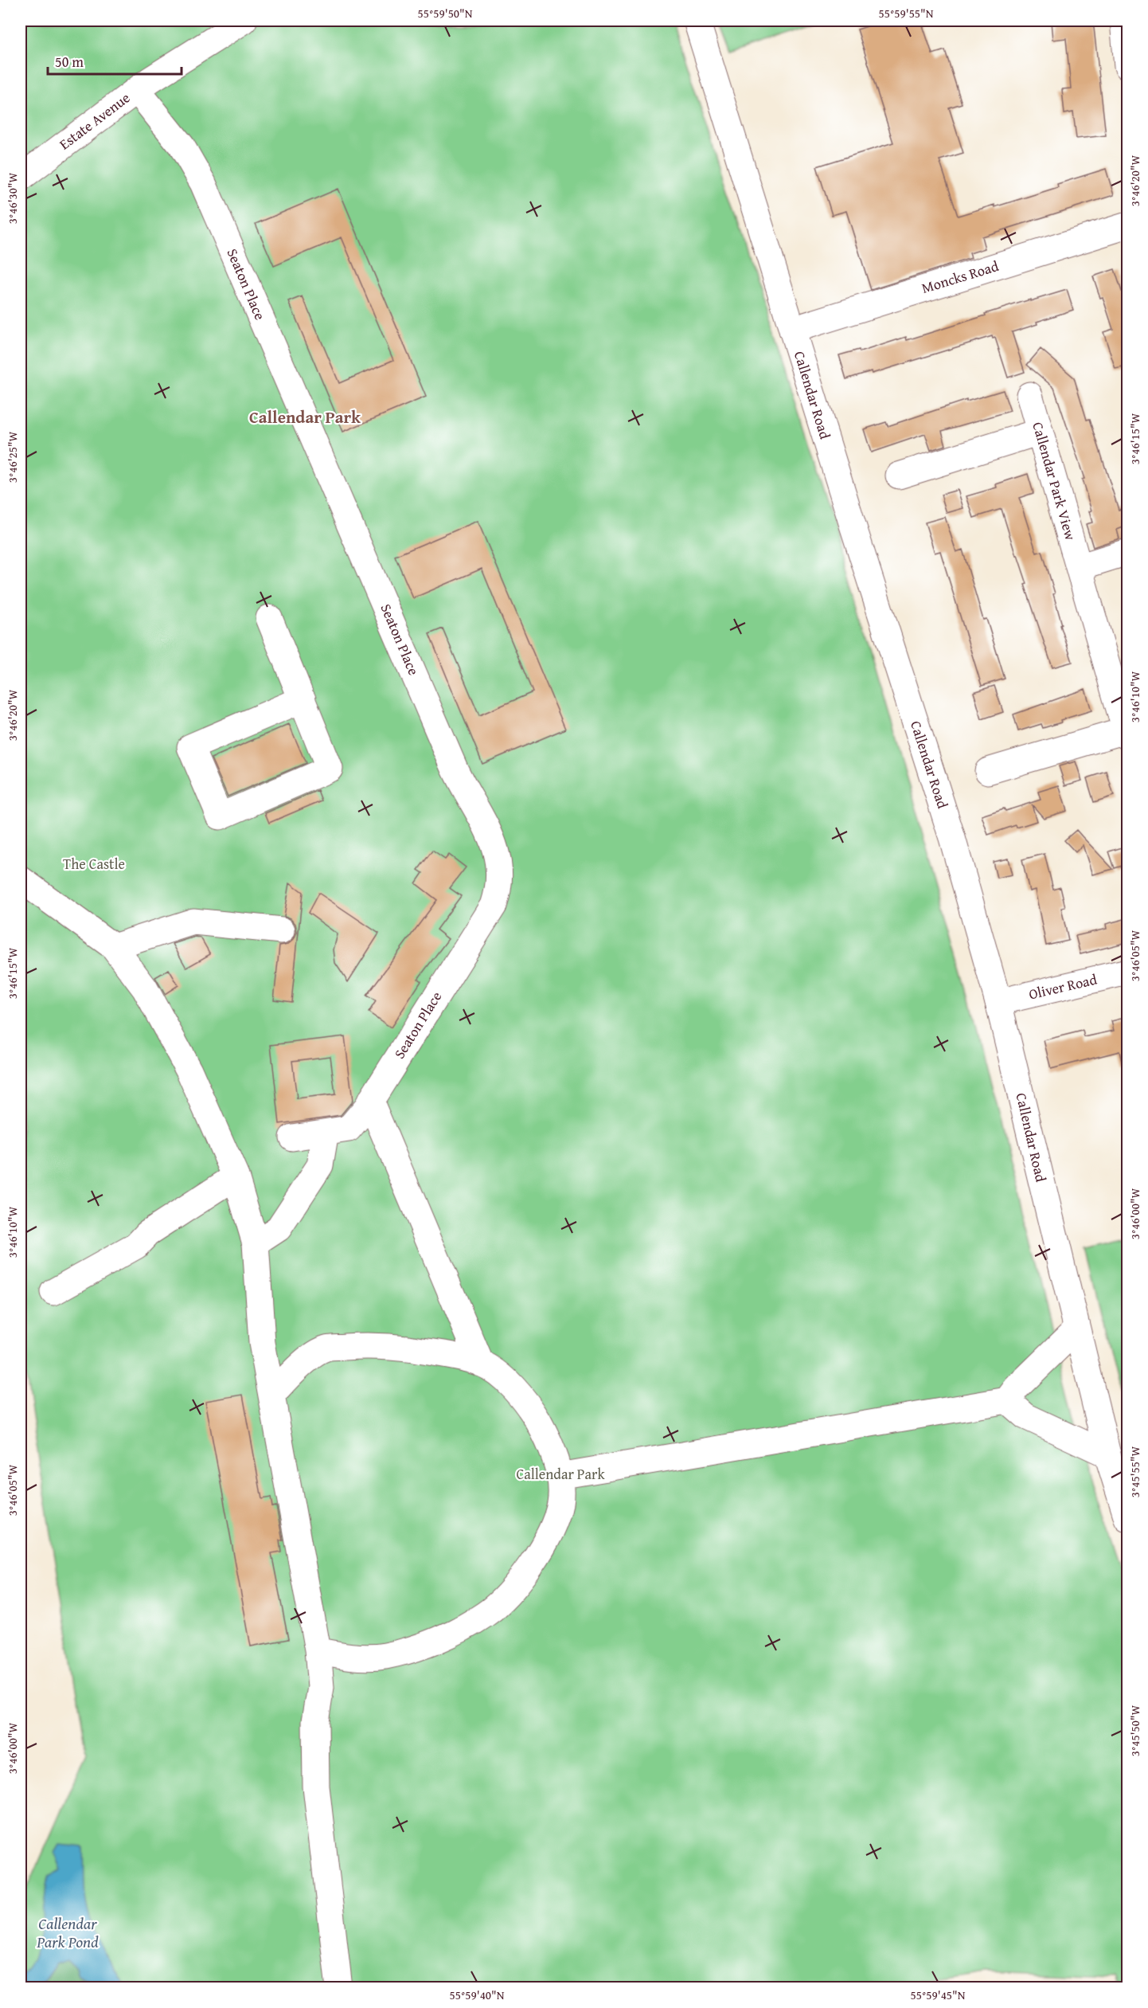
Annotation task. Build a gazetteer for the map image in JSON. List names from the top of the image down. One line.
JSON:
{"streets":{"street":["Estate Avenue","Moncks Road","Seaton Place","Callendar Road","Callendar Park View","Oliver Road"]},"crossings":[["Estate Avenue","Seaton Place"],["Moncks Road","Callendar Road"],["Callendar Road","Oliver Road"]],"districts":["Callendar Park"],"water":["Callendar Park Pond"],"parks":["The Castle","Callendar Park"],"scale_bar":"50 m","coordinates":["55°59'50\"N","55°59'55\"N","3°46'20\"W","3°46'30\"W","3°46'15\"W","3°46'25\"W","3°46'10\"W","3°46'05\"W","3°46'00\"W","3°45'55\"W","3°45'50\"W","55°59'40\"N","55°59'45\"N"]}
